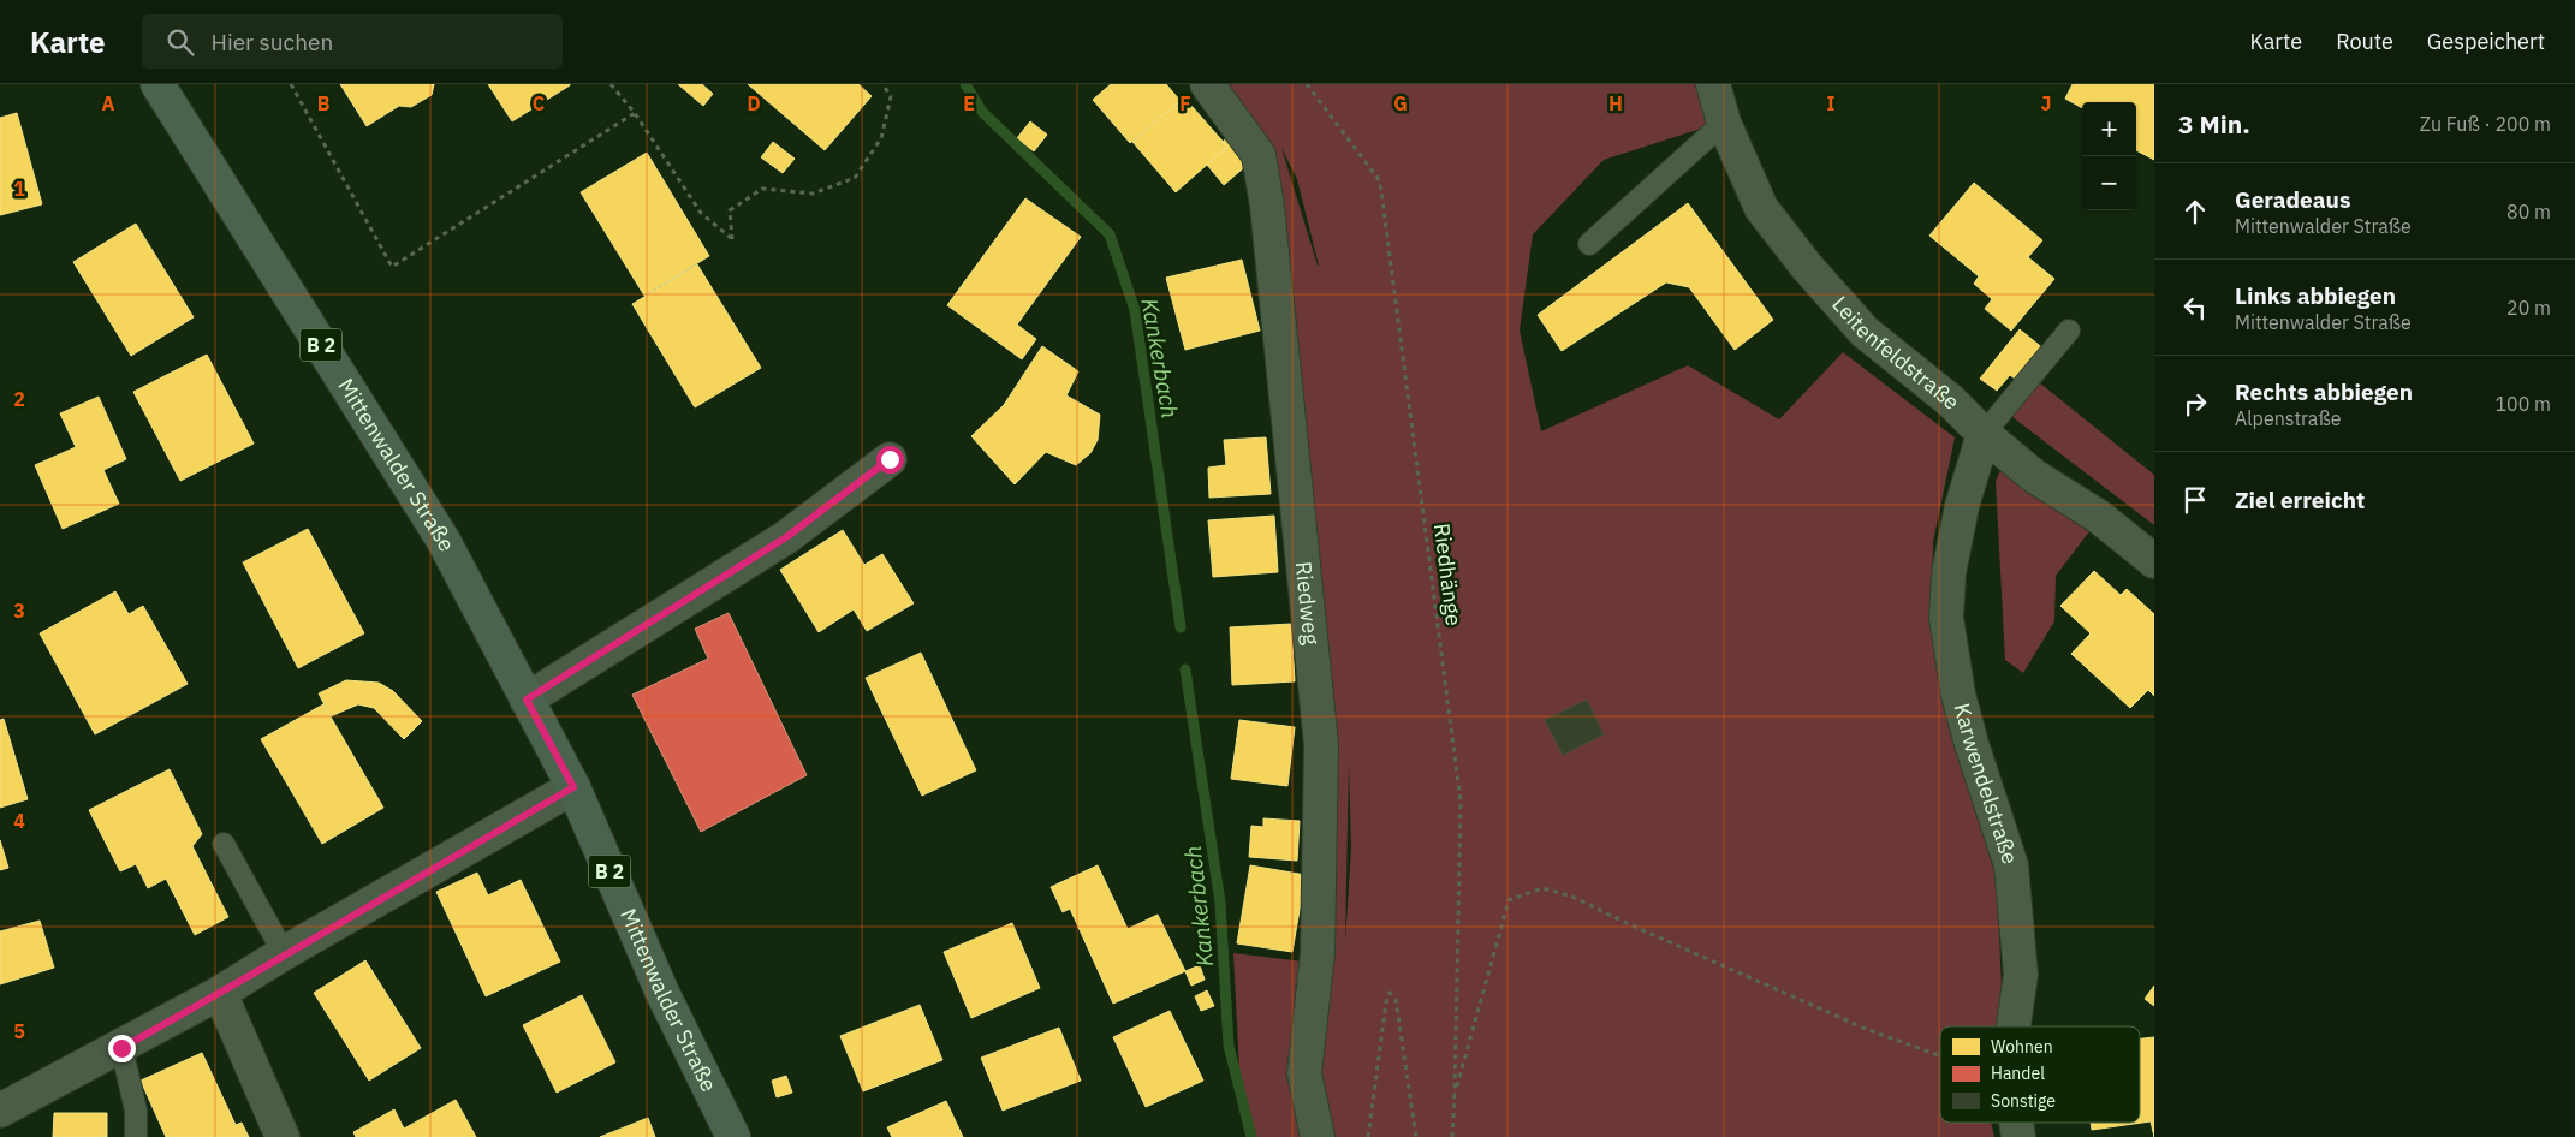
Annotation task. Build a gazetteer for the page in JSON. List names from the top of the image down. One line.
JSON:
{"streets":{"main road":["B 2","Mittenwalder Straße"],"street":["Leitenfeldstraße","Riedweg","Karwendelstraße"],"path":["Riedhänge"]},"crossings":[["Leitenfeldstraße","Karwendelstraße"]],"water":["Kankerbach"],"legend":["Wohnen","Handel","Sonstige"],"page":{"header":"Karte","search":"Hier suchen","nav":["Karte","Route","Gespeichert"],"heading":["3 Min.","Zu Fuß · 200 m"],"map_buttons":["+","−"],"list":[["Geradeaus","Mittenwalder Straße","80 m"],["Links abbiegen","Mittenwalder Straße","20 m"],["Rechts abbiegen","Alpenstraße","100 m"],"Ziel erreicht"]},"grid":{"columns":["A","B","C","D","E","F","G","H","I","J"],"rows":["1","2","3","4","5"]}}
